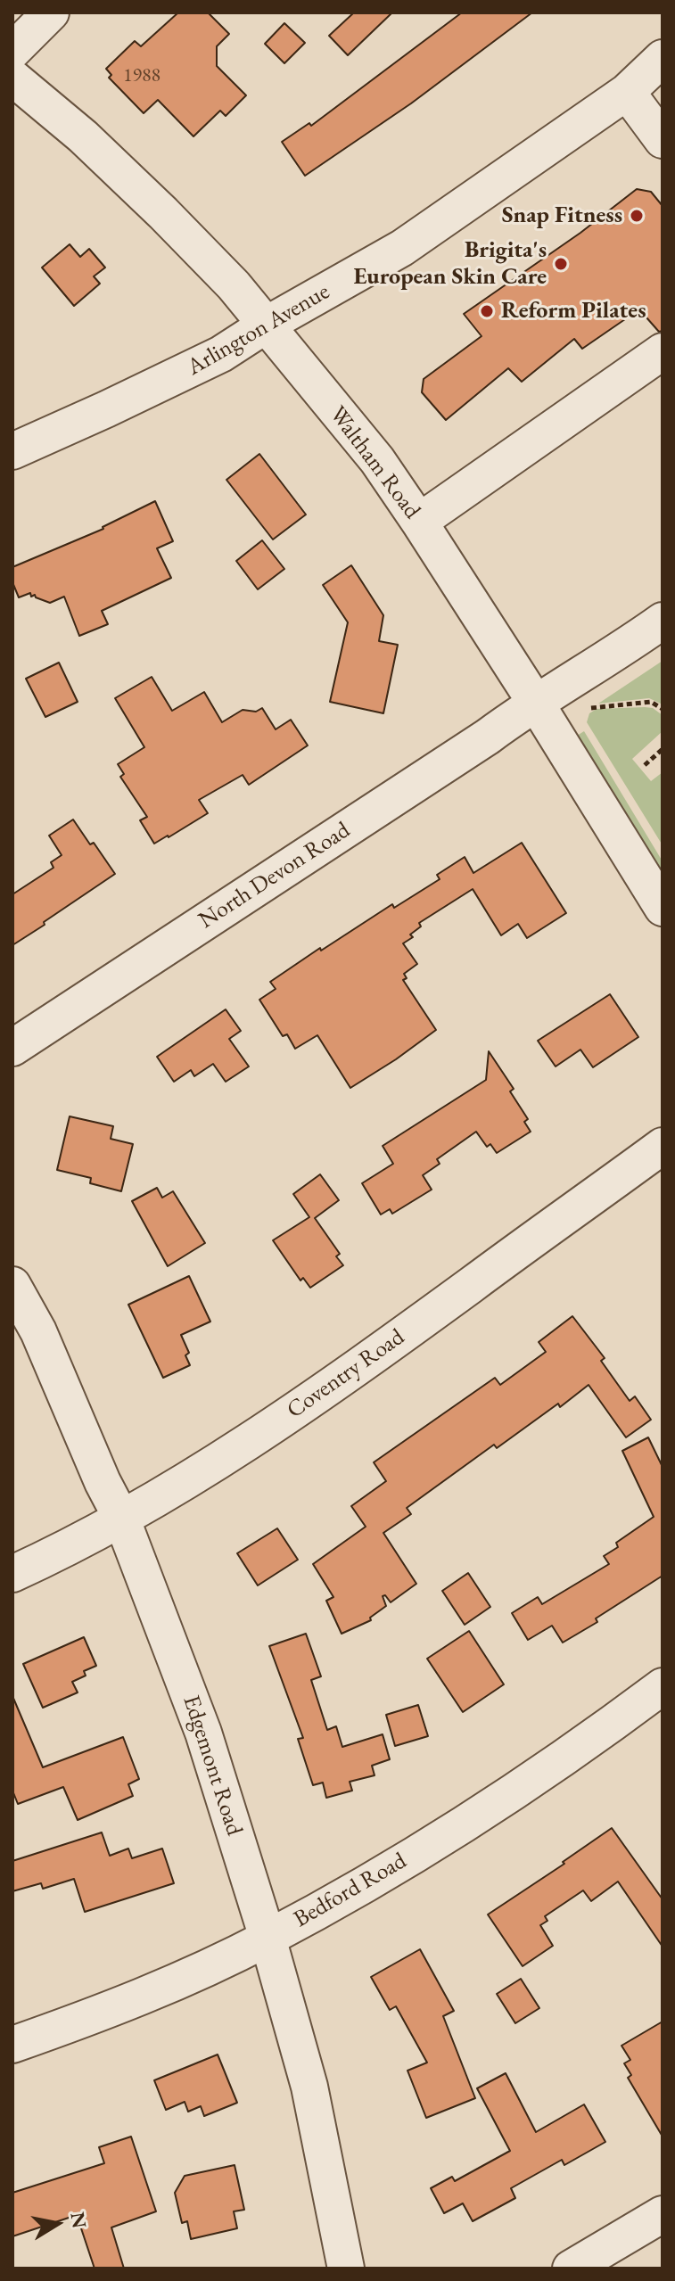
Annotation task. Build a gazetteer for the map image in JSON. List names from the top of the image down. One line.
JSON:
{"streets":{"street":["Arlington Avenue","Waltham Road","North Devon Road","Coventry Road","Edgemont Road","Bedford Road"]},"crossings":[["Arlington Avenue","Waltham Road"],["Waltham Road","North Devon Road"],["Coventry Road","Edgemont Road"],["Edgemont Road","Bedford Road"]],"places":["Snap Fitness","Brigita's European Skin Care","Reform Pilates"],"house_numbers":["1988"],"north":"right"}
